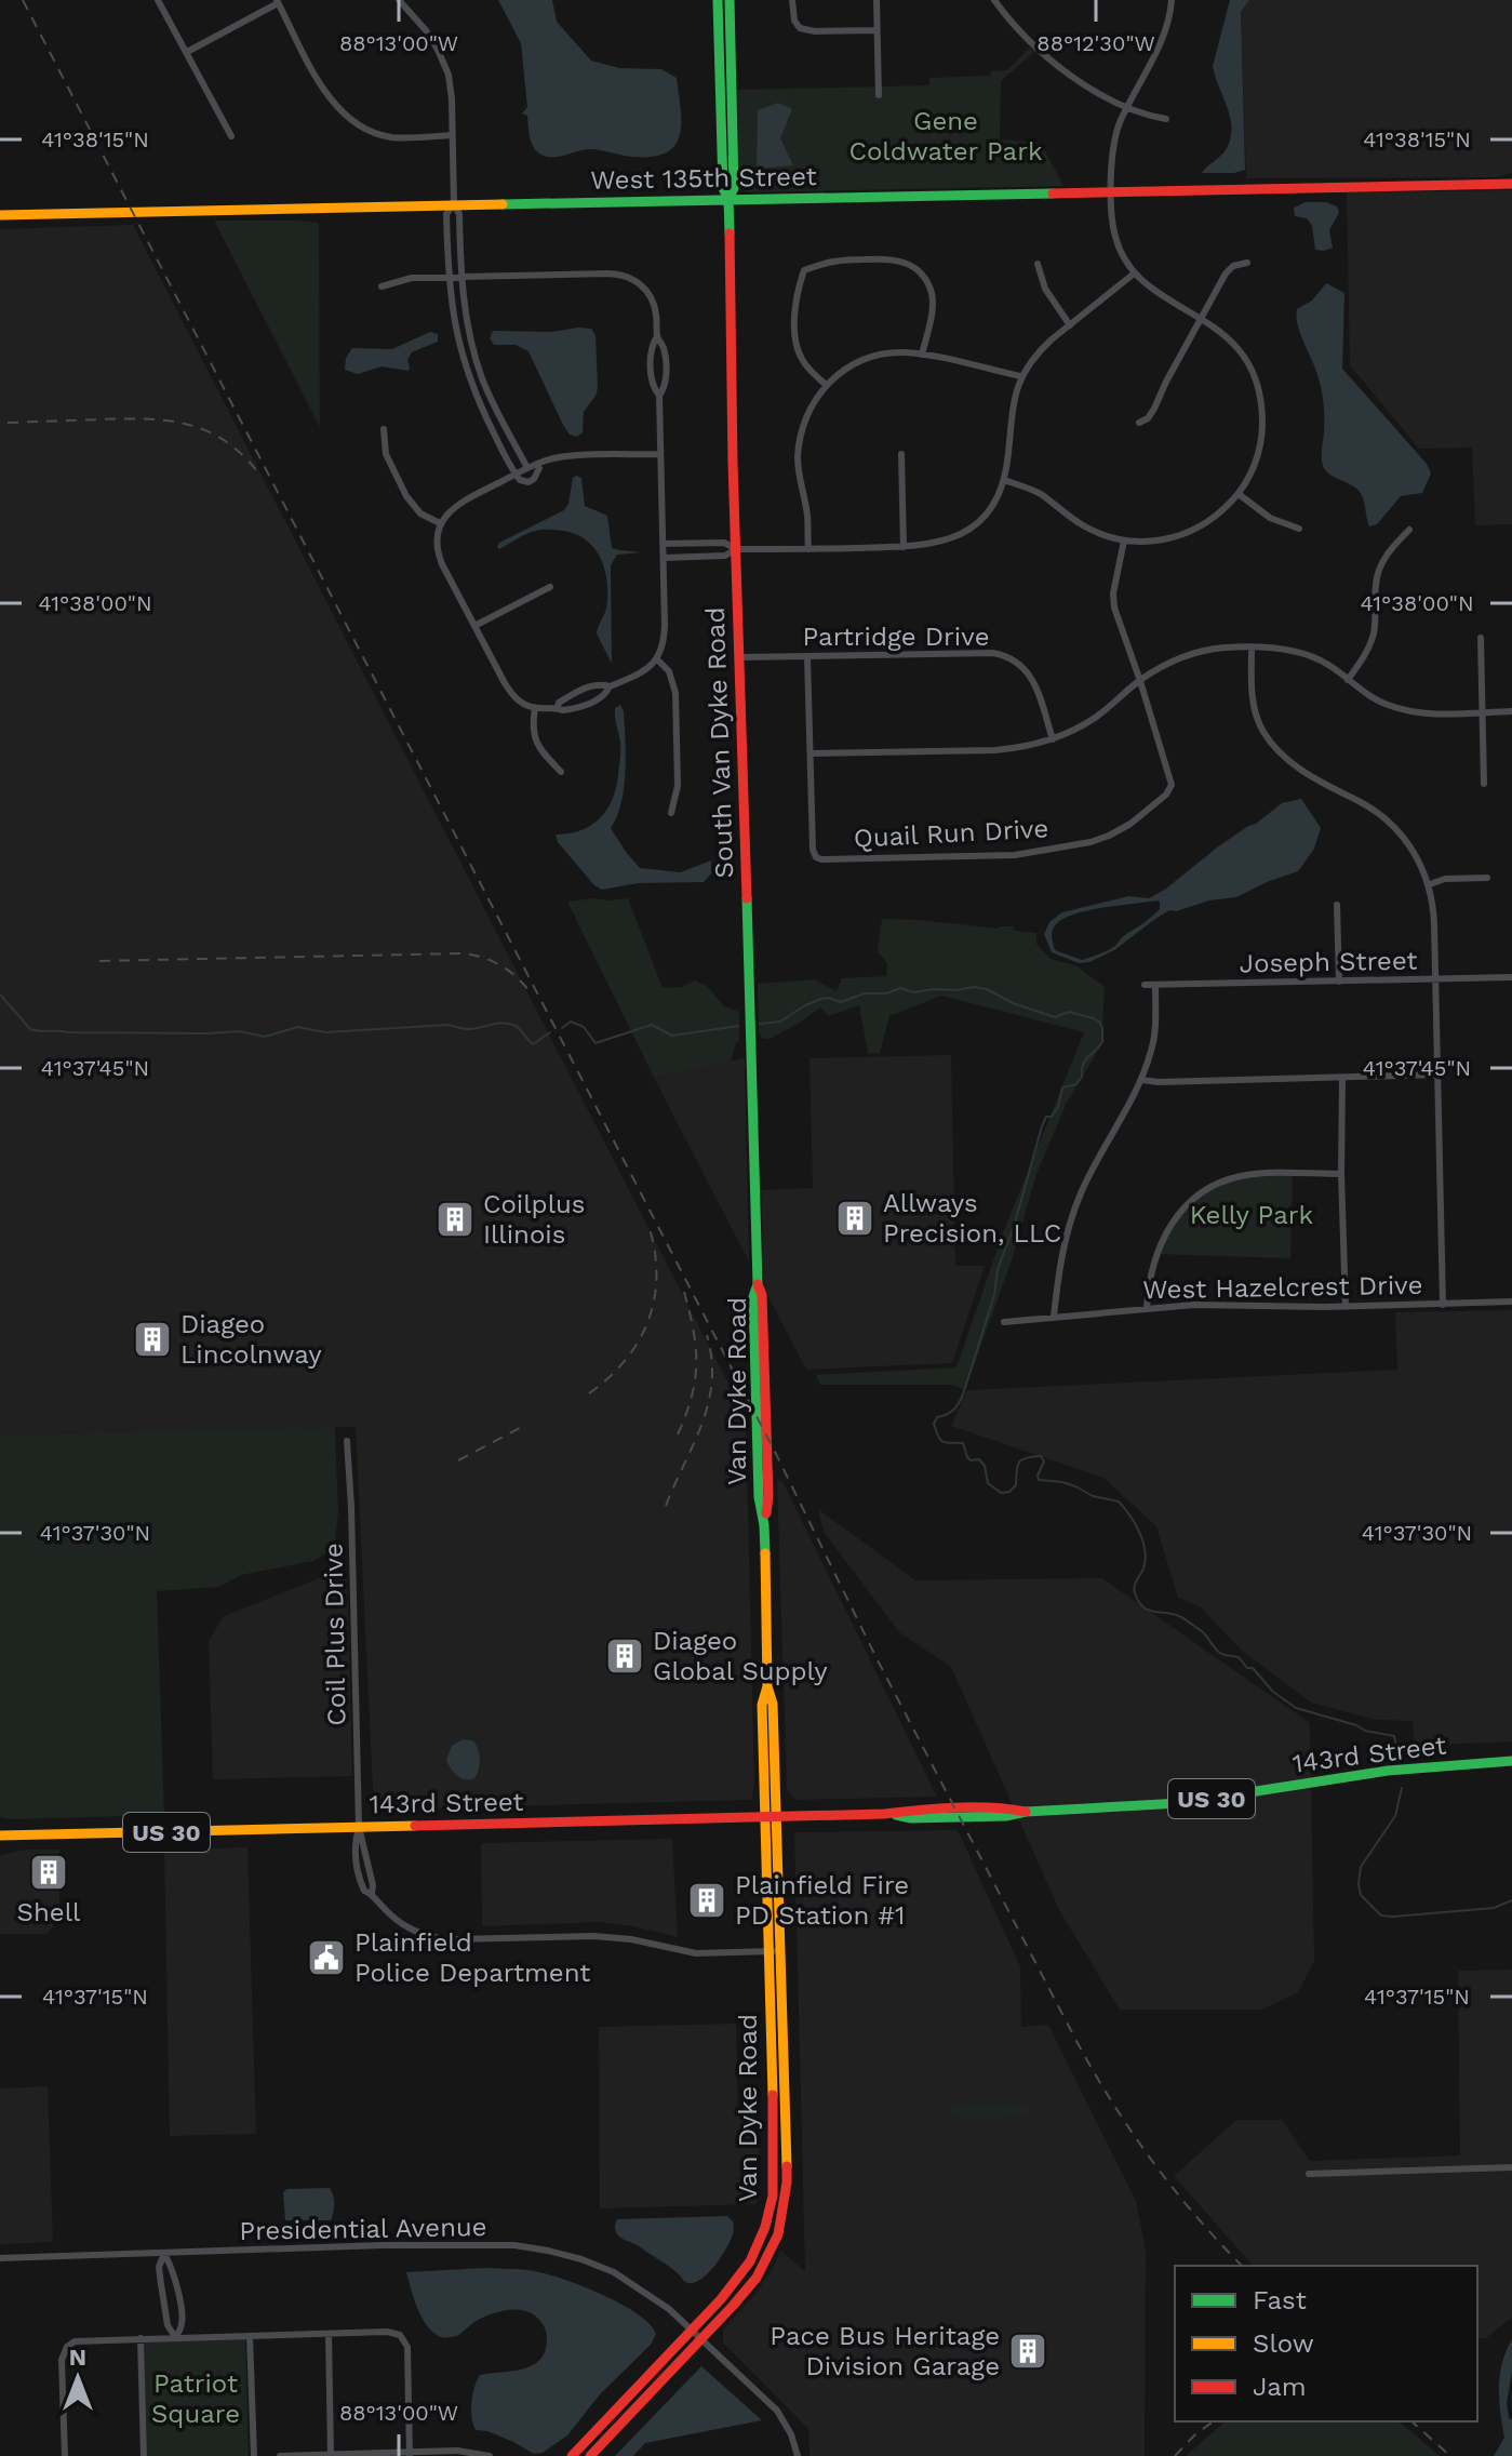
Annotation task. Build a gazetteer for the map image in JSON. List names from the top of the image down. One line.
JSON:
{"streets":{"street":["West 135th Street","Partridge Drive","South Van Dyke Road","Quail Run Drive","Joseph Street","West Hazelcrest Drive","Van Dyke Road","Coil Plus Drive","143rd Street","US 30","Presidential Avenue"]},"crossings":[["West 135th Street","South Van Dyke Road"],["Partridge Drive","South Van Dyke Road"],["Partridge Drive","Quail Run Drive"],["South Van Dyke Road","Van Dyke Road"],["Van Dyke Road","Coil Plus Drive"],["Van Dyke Road","143rd Street"],["Van Dyke Road","Presidential Avenue"],["Coil Plus Drive","143rd Street"]],"parks":["Gene Coldwater Park","Kelly Park","Patriot Square"],"places":{"building":["Allways Precision, LLC","Coilplus Illinois","Diageo Lincolnway","Diageo Global Supply","Shell","Plainfield Fire PD Station #1","Pace Bus Heritage Division Garage"],"public building":["Plainfield Police Department"]},"legend":["Fast","Slow","Jam"],"north":"top","coordinates":["88°13'00\"W","88°12'30\"W","41°38'15\"N","41°38'00\"N","41°37'45\"N","41°37'30\"N","41°37'15\"N"]}
